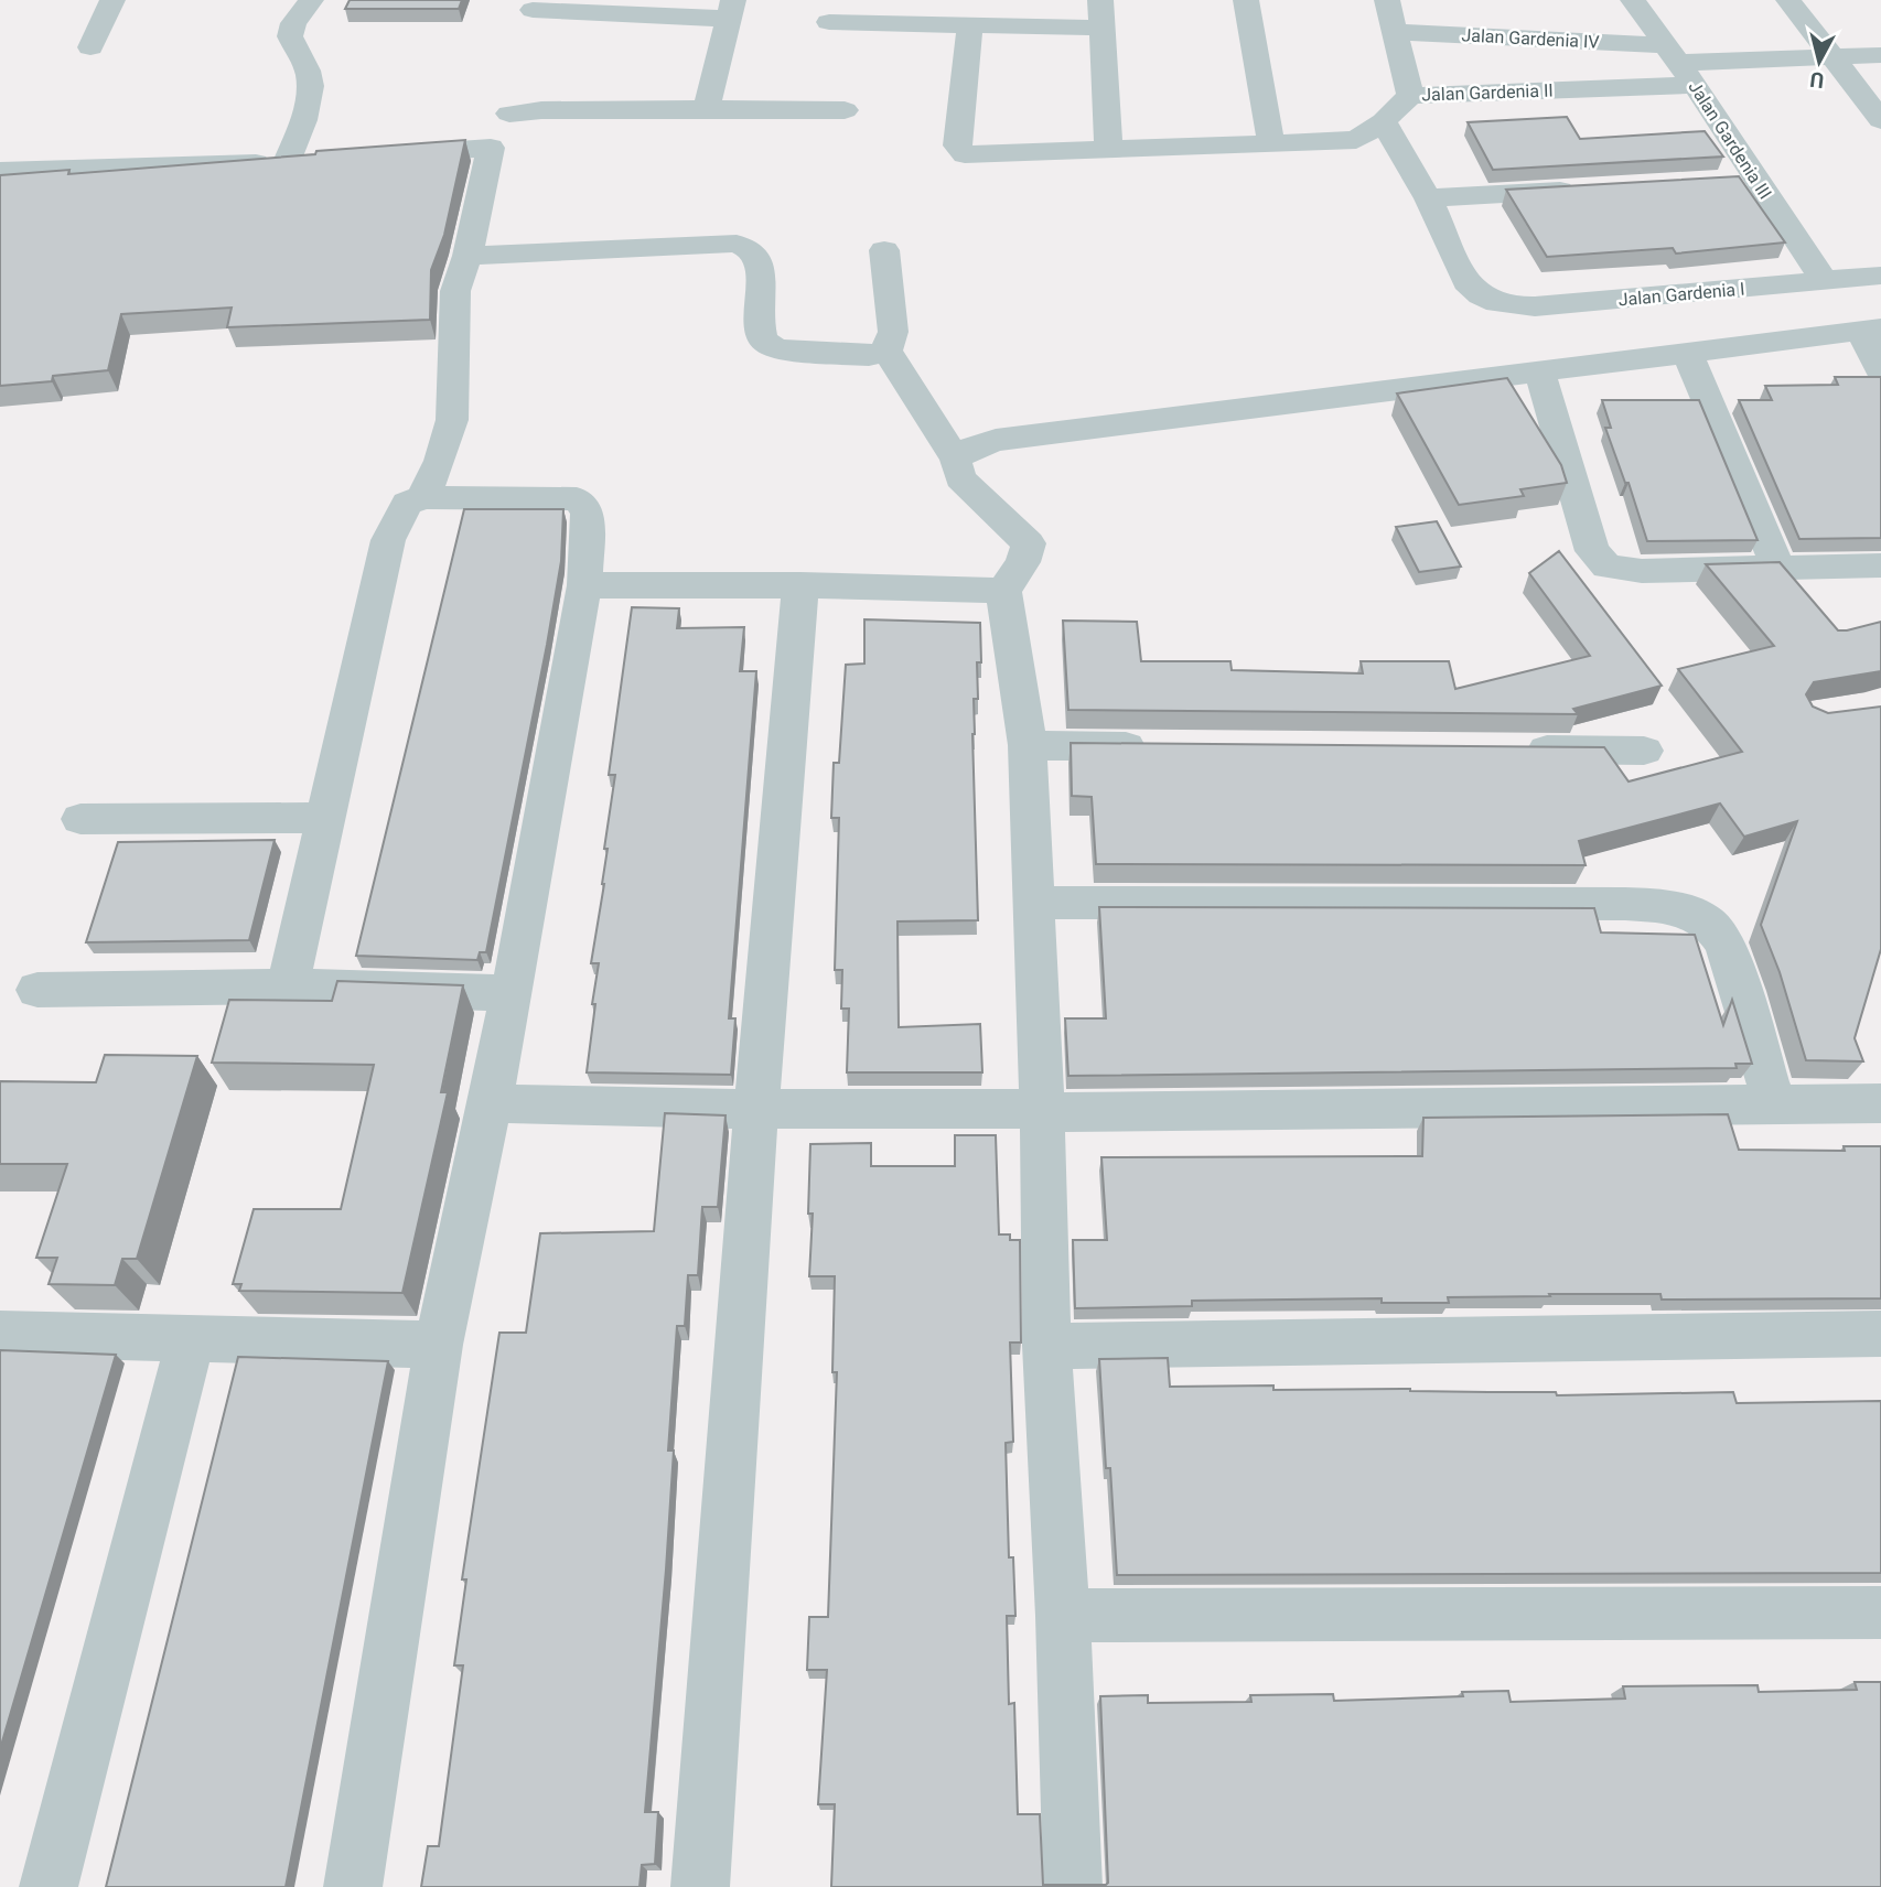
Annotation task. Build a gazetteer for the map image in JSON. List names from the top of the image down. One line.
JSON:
{"streets":{"street":["Jalan Gardenia IV","Jalan Gardenia II","Jalan Gardenia III","Jalan Gardenia I"]},"crossings":[["Jalan Gardenia IV","Jalan Gardenia II"],["Jalan Gardenia IV","Jalan Gardenia III"],["Jalan Gardenia II","Jalan Gardenia III"],["Jalan Gardenia III","Jalan Gardenia I"]],"north":"bottom"}
